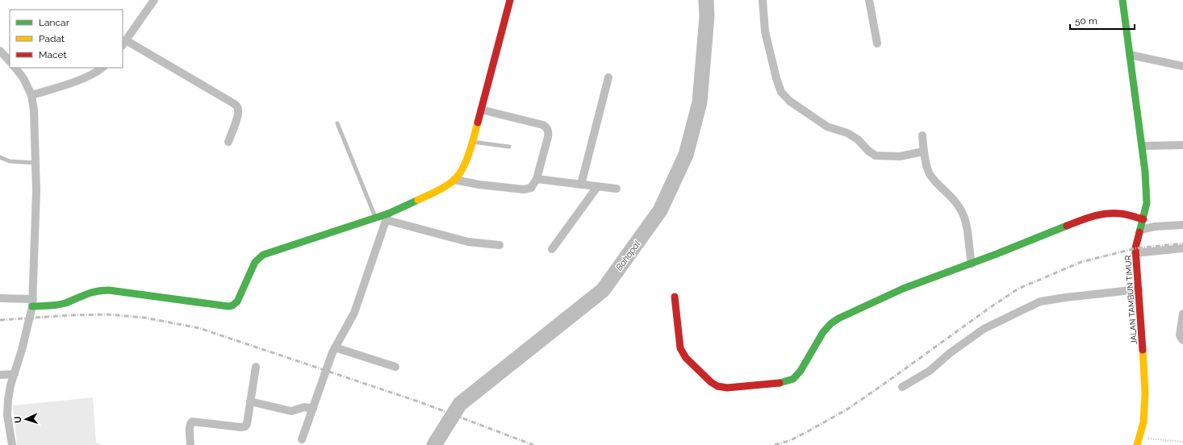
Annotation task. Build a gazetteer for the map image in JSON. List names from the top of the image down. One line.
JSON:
{"streets":{"street":["JALAN TAMBUN TIMUR"]},"water":["Bahapal"],"legend":["Lancar","Padat","Macet"],"scale_bar":"50 m","north":"left"}
